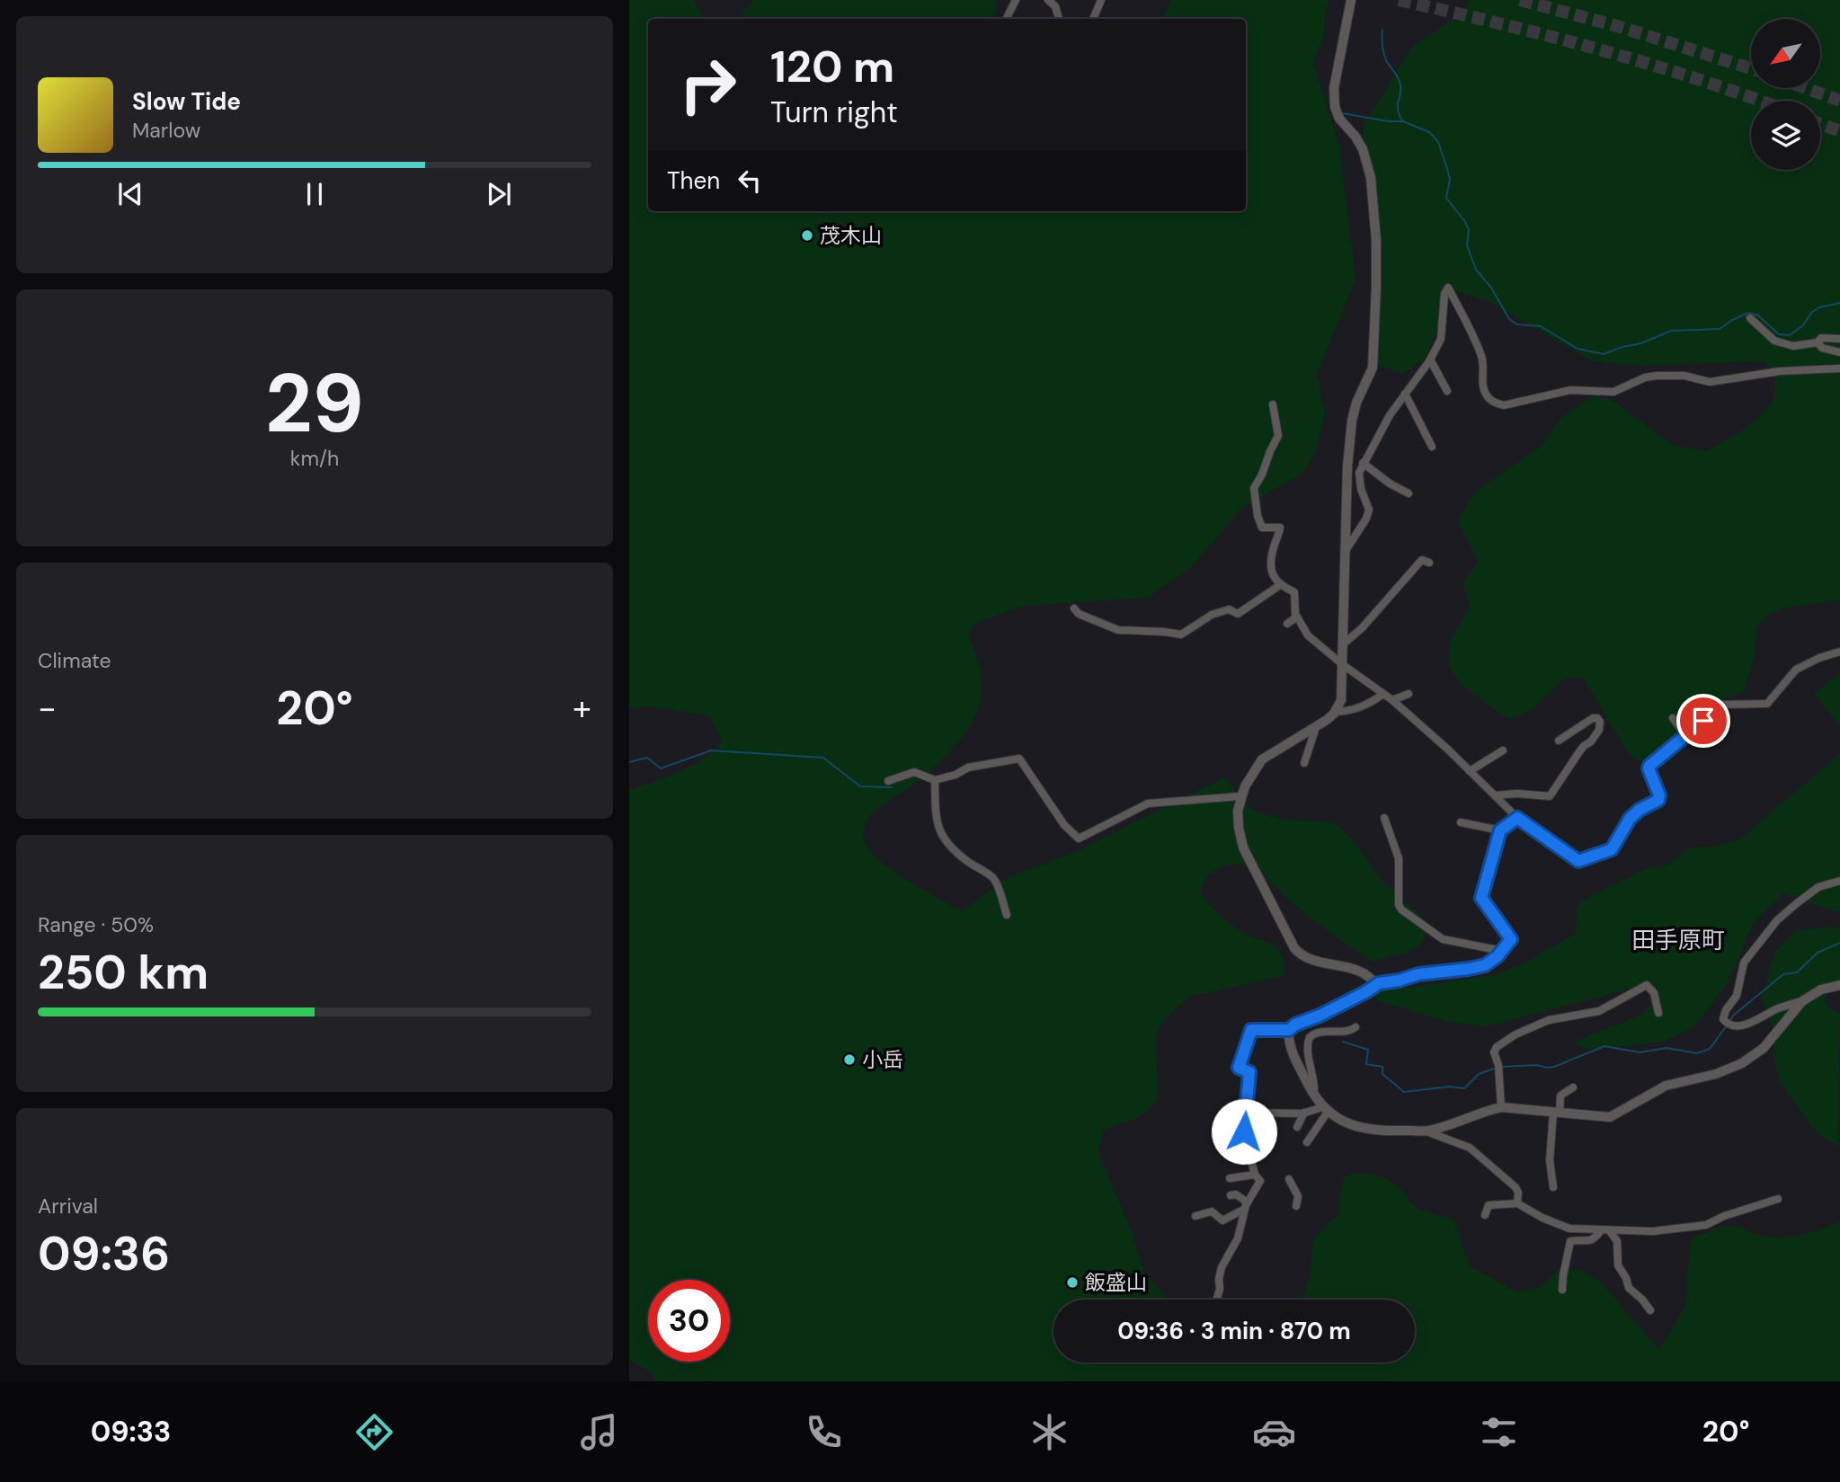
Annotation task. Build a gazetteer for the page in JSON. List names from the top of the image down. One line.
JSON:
{"districts":["田手原町"],"places":["茂木山","小岳","飯盛山"],"north":"bottom left","page":{"turn":["120 m","Turn right"],"song":["Slow Tide","Marlow"],"then":"Then","tile":[["29","km/h"],"Climate",["Range · 50%","250 km"],["Arrival","09:36"]],"heat":["−","20°","+"],"limit":"30","trip":"09:36 · 3 min · 870 m","tabs":["09:33","20°"]}}
